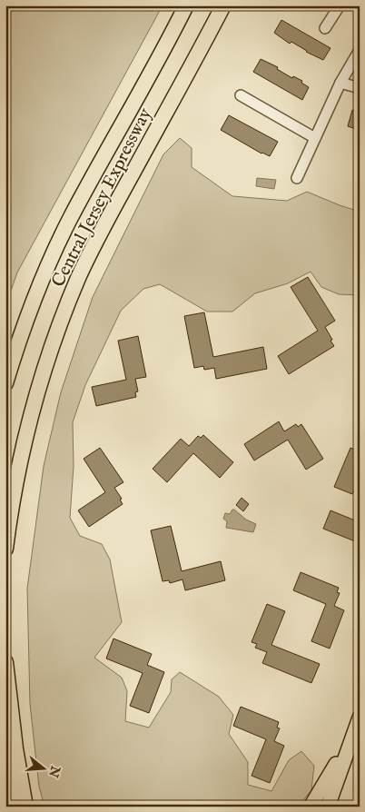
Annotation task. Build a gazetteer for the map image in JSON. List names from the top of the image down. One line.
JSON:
{"streets":{"highway":["Central Jersey Expressway"]},"north":"right"}
